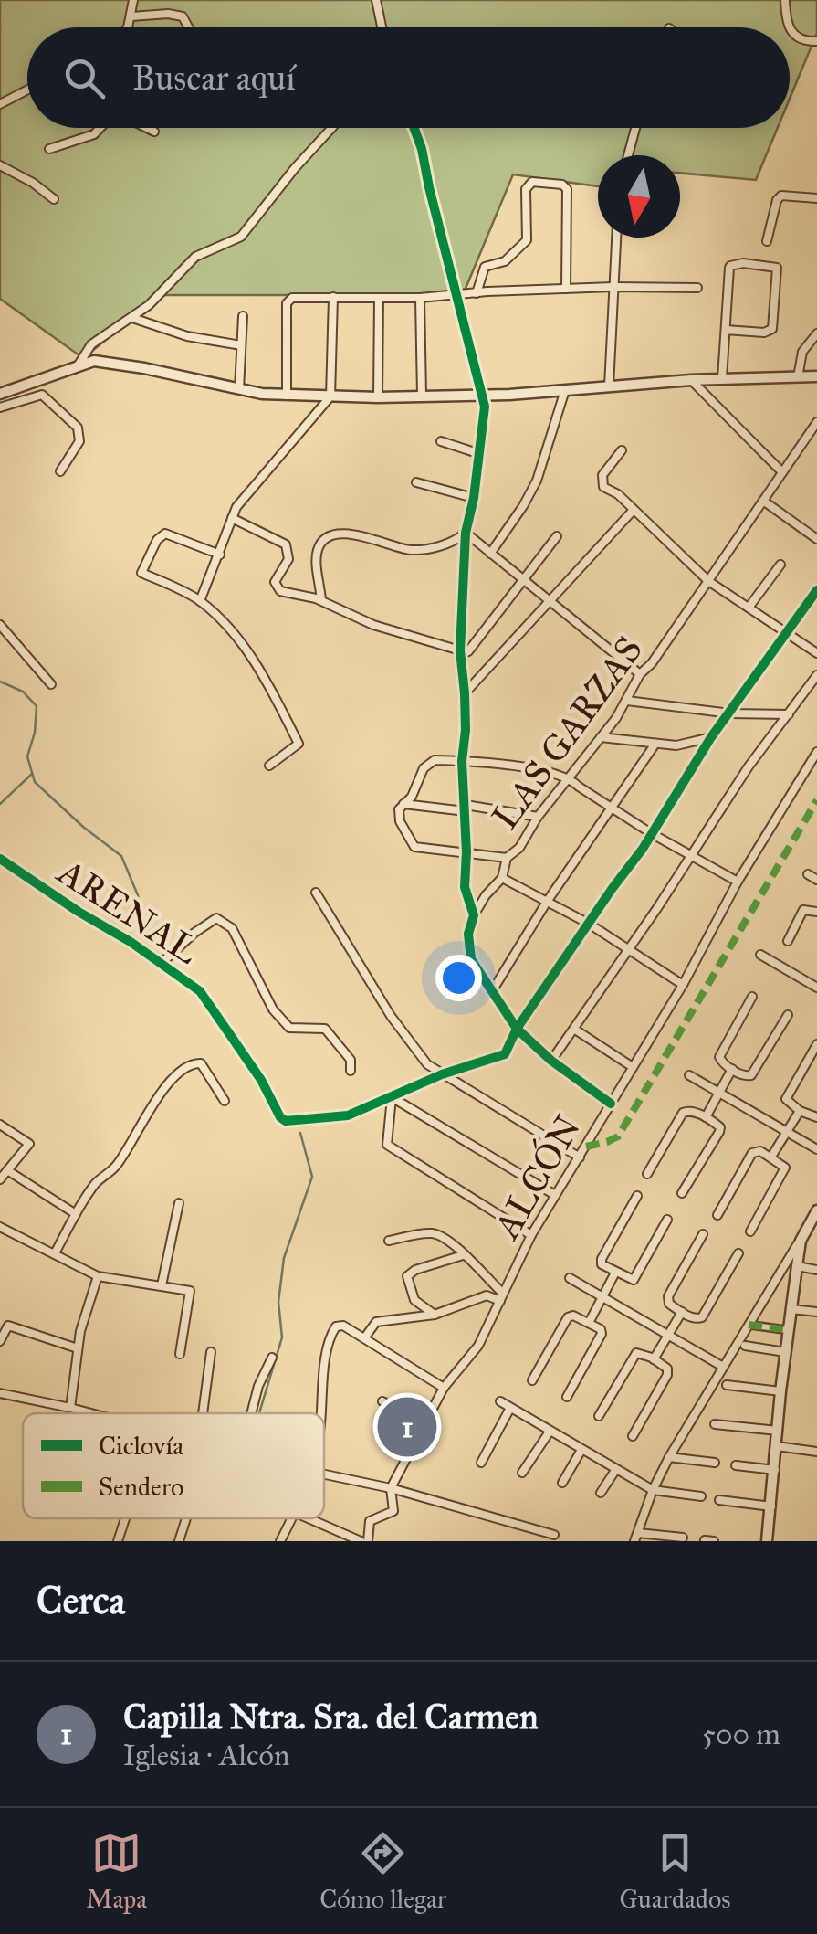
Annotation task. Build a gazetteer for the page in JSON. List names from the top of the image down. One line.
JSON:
{"streets":{"street":["LAS GARZAS","ARENAL","ALCÓN"]},"legend":["Ciclovía","Sendero"],"north":"bottom","page":{"search":"Buscar aquí","pins":"1","heading":"Cerca","list":[{"mark":"1","name":"Capilla Ntra. Sra. del Carmen","note":"Iglesia · Alcón","value":"500 m"}],"nav":["Mapa","Cómo llegar","Guardados"]}}
